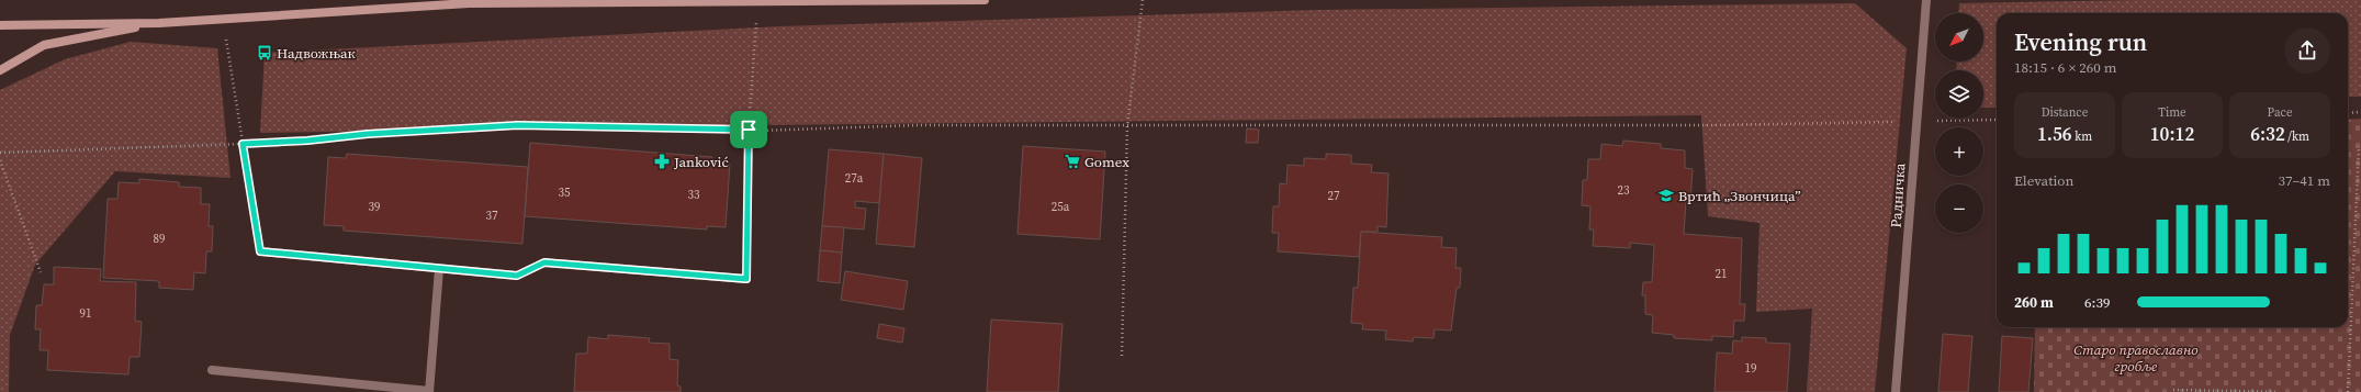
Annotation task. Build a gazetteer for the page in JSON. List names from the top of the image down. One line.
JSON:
{"streets":{"street":["Радничка"]},"parks":["Старо православно гробље"],"places":{"bus stop":["Надвожњак"],"pharmacy":["Janković"],"supermarket":["Gomex"],"school or university":["Вртић „Звончица”"]},"house_numbers":["27a","23","35","33","27","39","25a","37","89","21","91","19"],"north":"bottom left","page":{"map_buttons":["+","−"],"heading":["Evening run","18:15 · 6 × 260 m"],"stats":[["Distance","1.56 km"],["Time","10:12"],["Pace","6:32 /km"]],"chart":["Elevation","37–41 m"],"list":[{"name":"260 m","note":"6:39"}]}}
